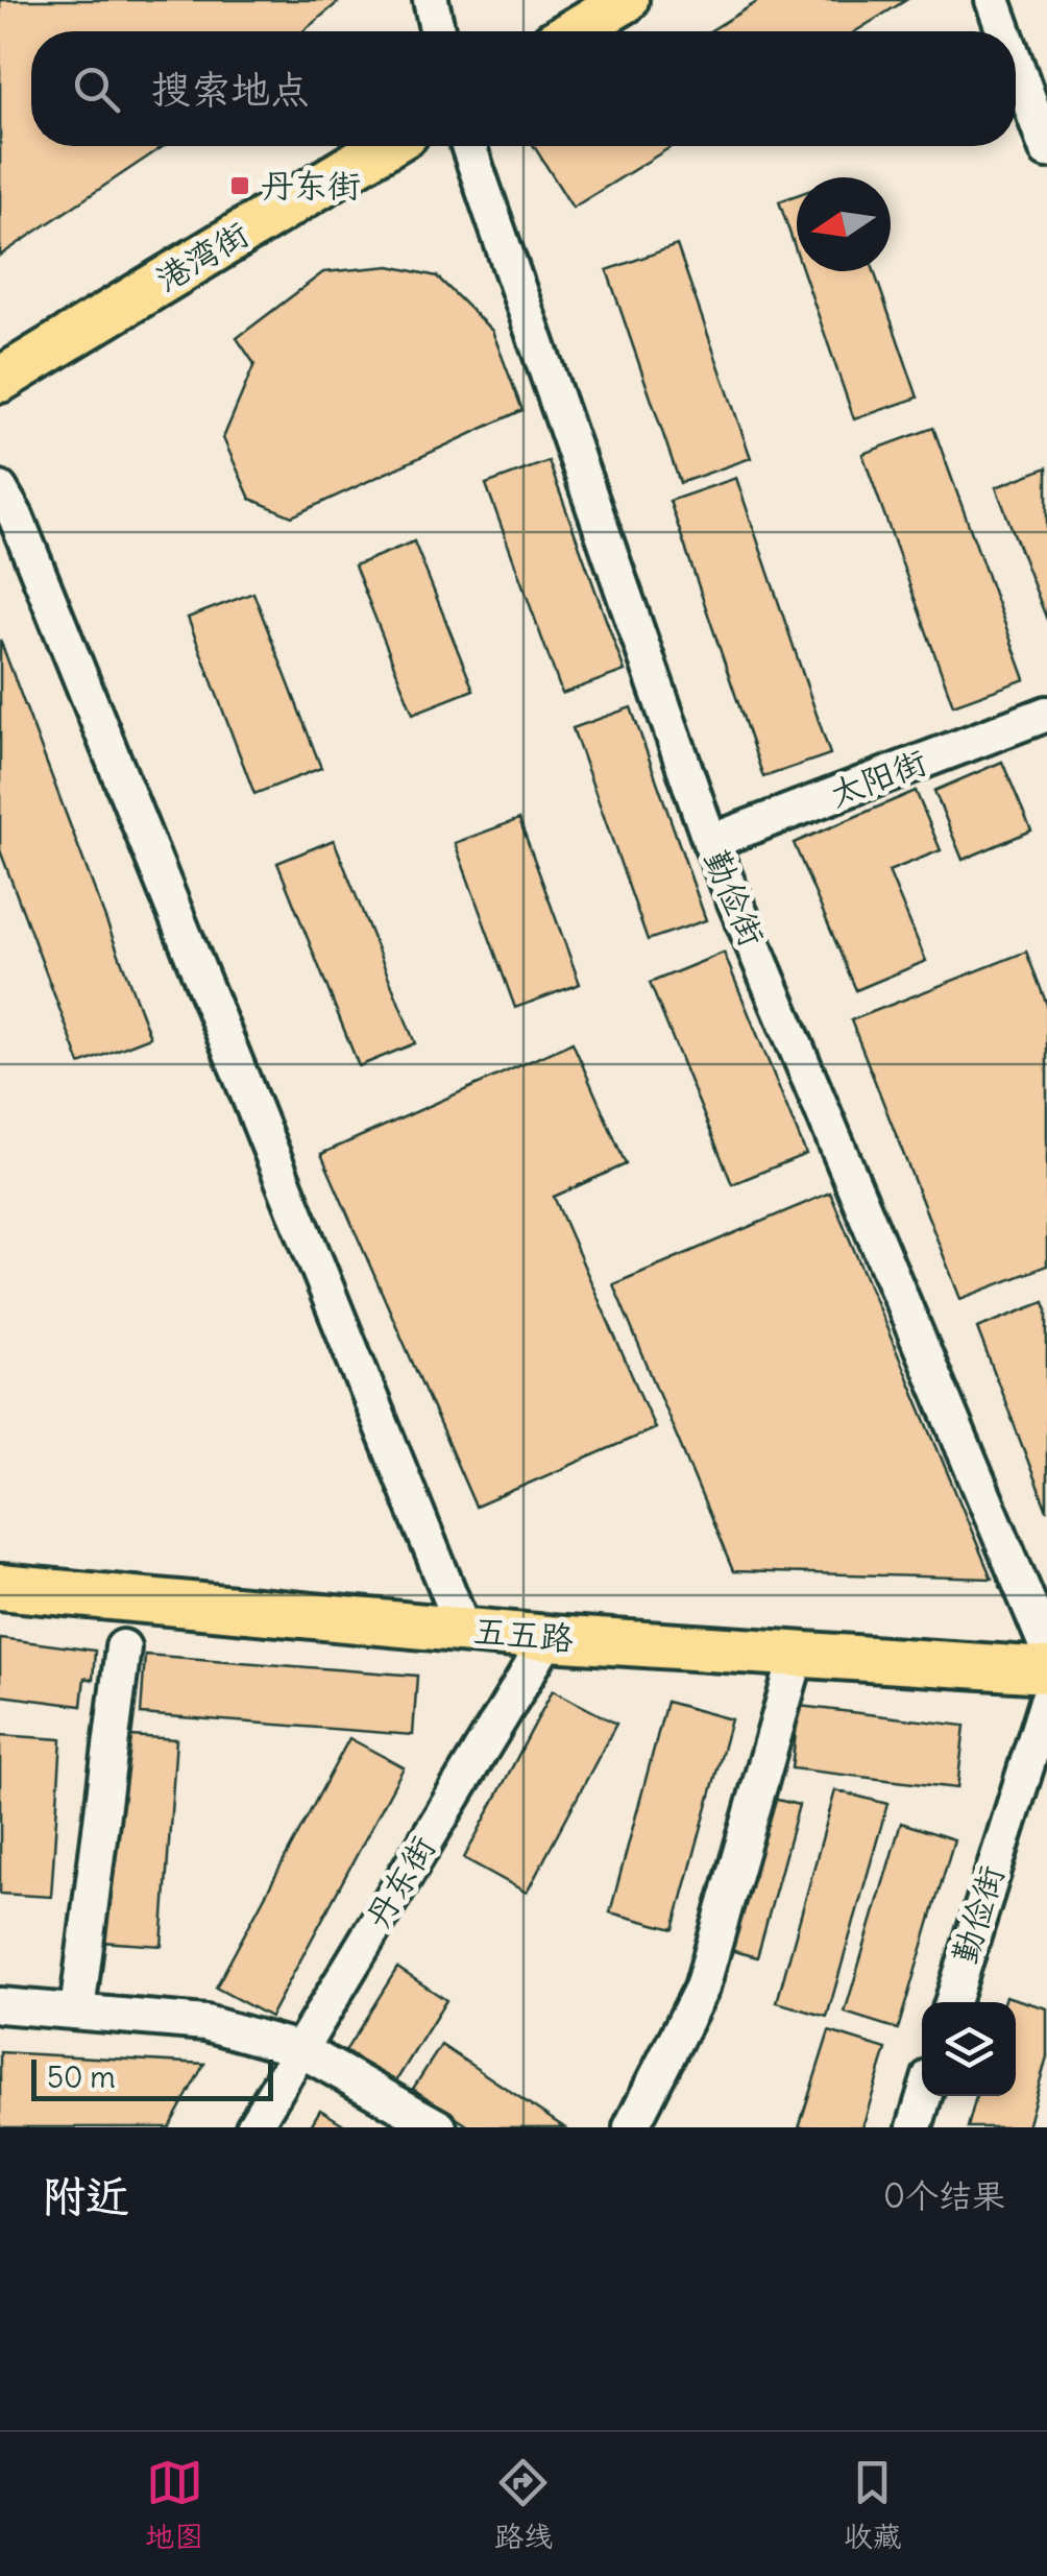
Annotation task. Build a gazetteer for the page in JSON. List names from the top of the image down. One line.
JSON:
{"streets":{"main road":["港湾街","五五路"],"street":["太阳街","勤俭街","丹东街"]},"crossings":[["太阳街","勤俭街"],["五五路","丹东街"]],"places":{"transit":["丹东街"]},"scale_bar":"50 m","north":"left","page":{"search":"搜索地点","scale":"50 m","heading":["附近","0个结果"],"nav":["地图","路线","收藏"]}}
